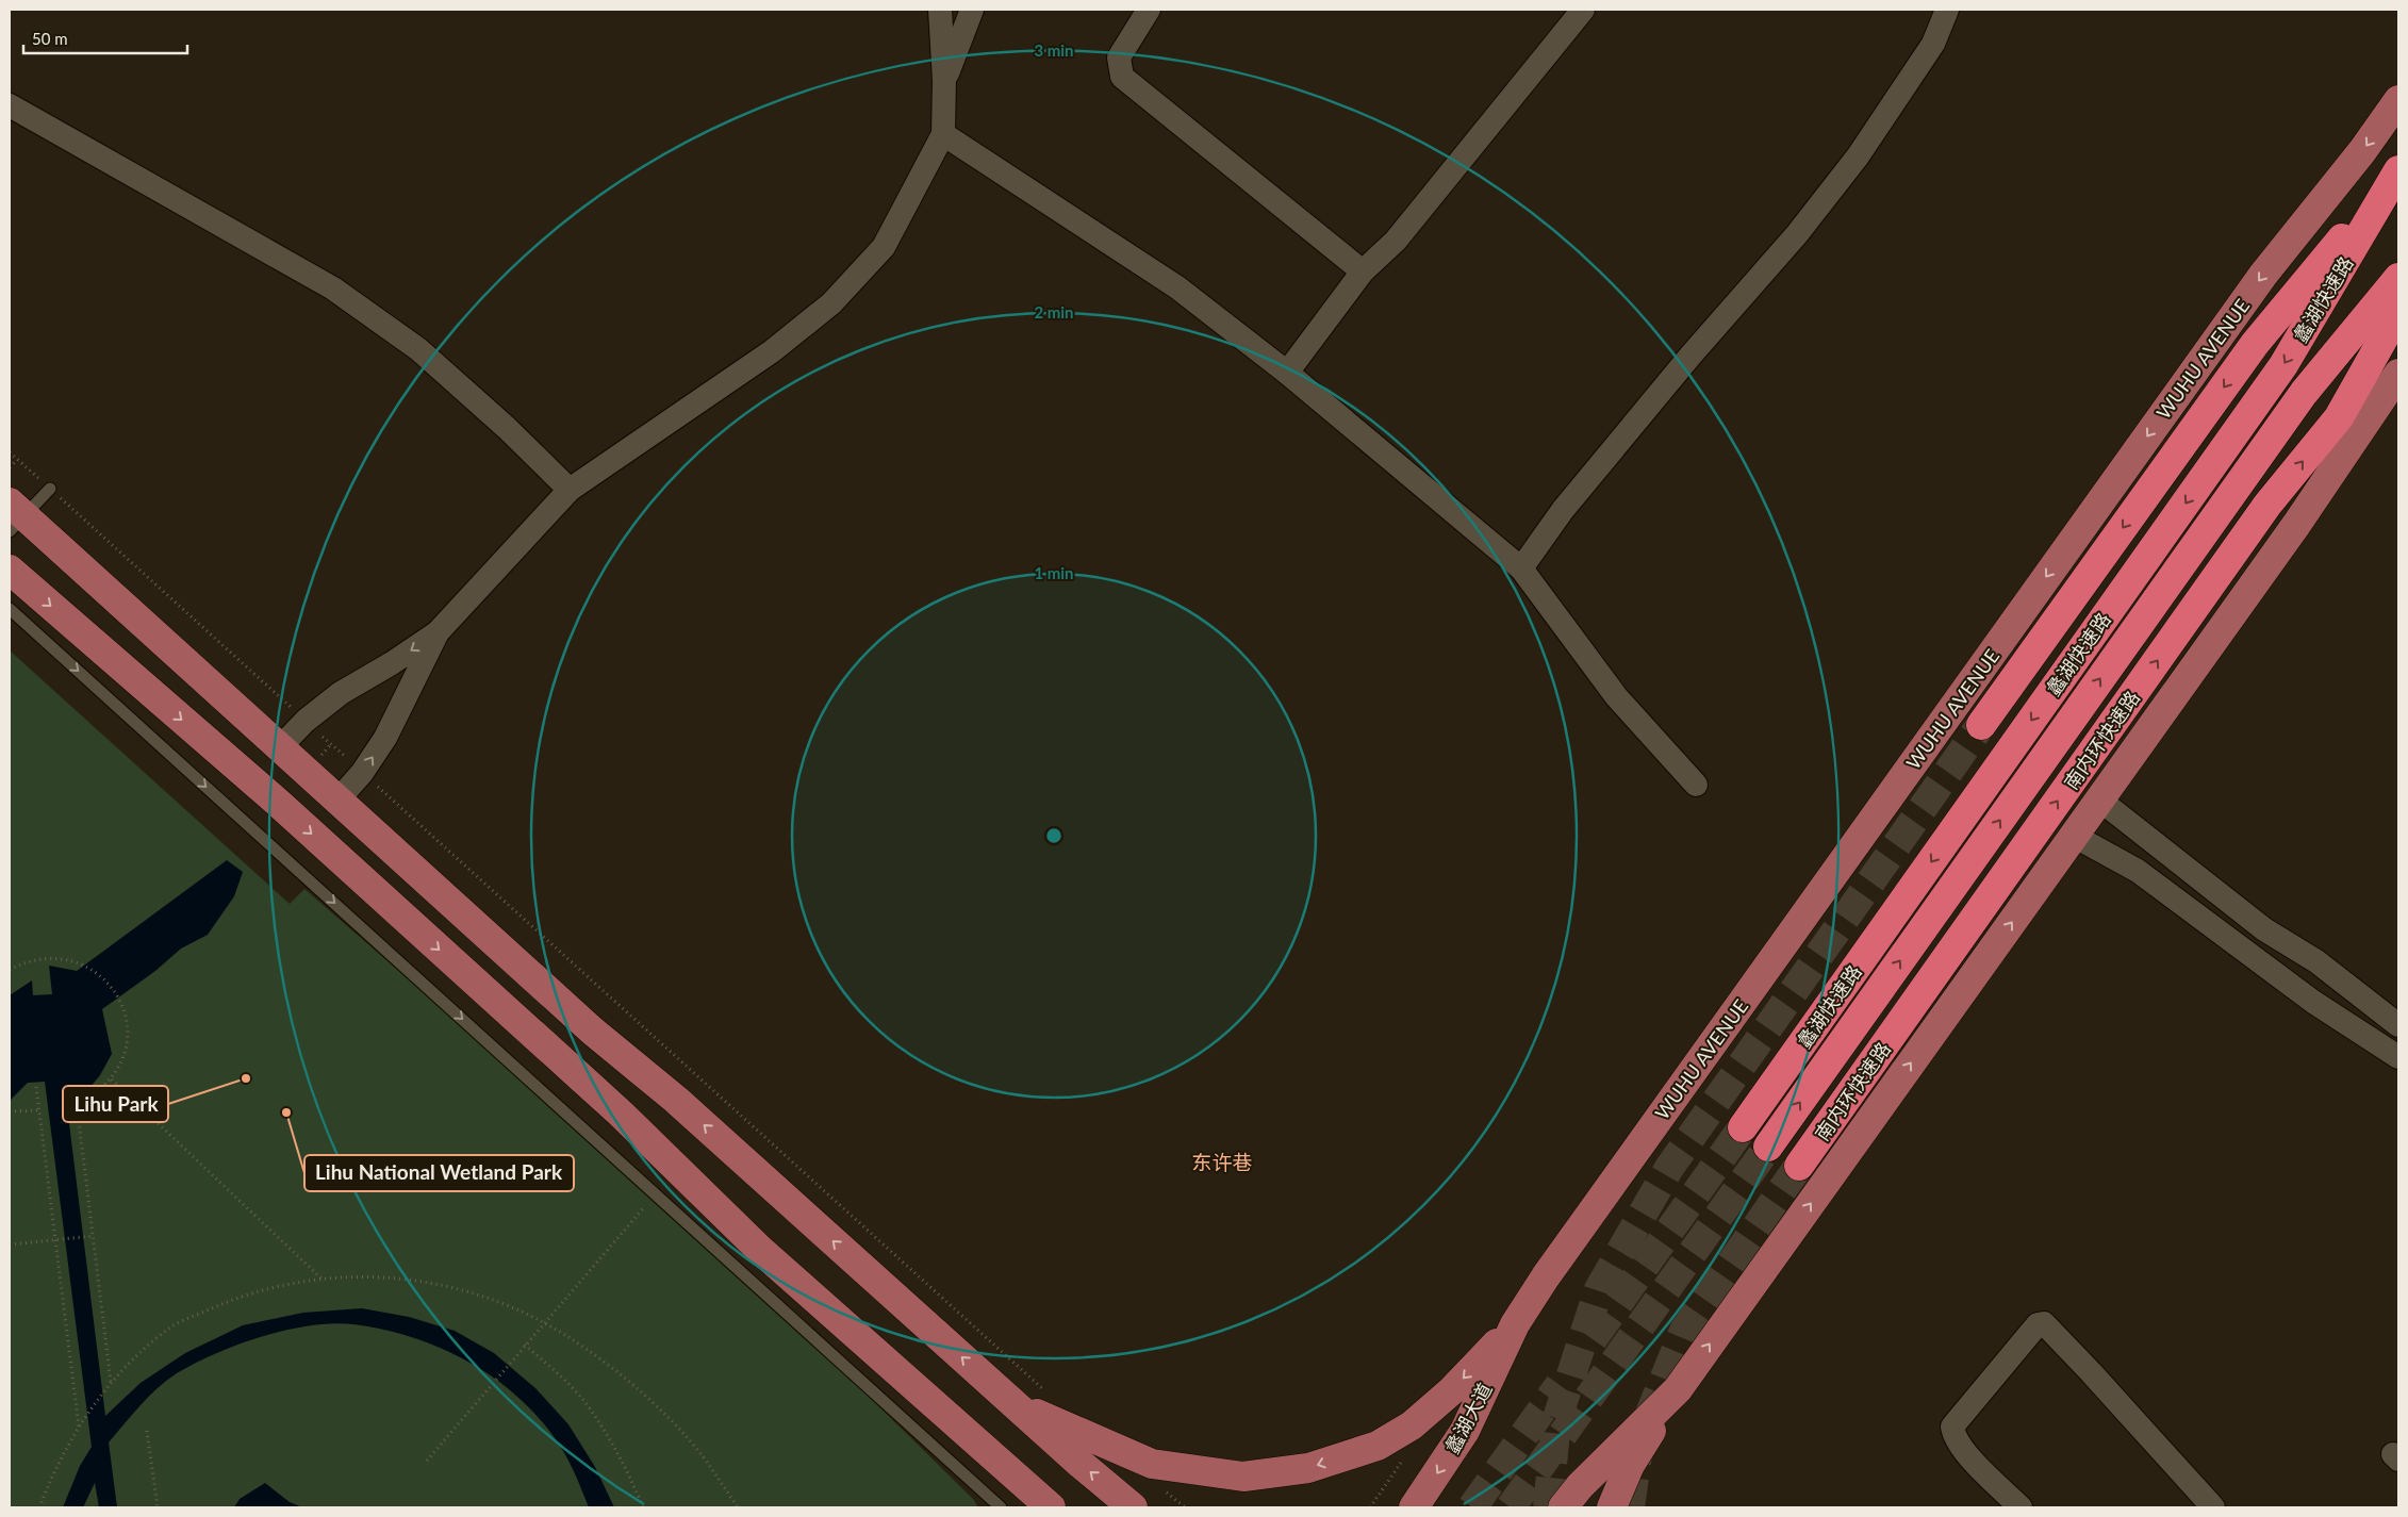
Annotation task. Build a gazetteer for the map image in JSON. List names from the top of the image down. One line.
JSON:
{"streets":{"highway":["蠡湖快速路","南内环快速路"],"main road":["WUHU AVENUE","蠡湖大道"]},"crossings":[["WUHU AVENUE","蠡湖大道"]],"districts":["东许巷"],"places":["Lihu Park","Lihu National Wetland Park"],"scale_bar":"50 m","rings":["3 min","2 min","1 min"]}
